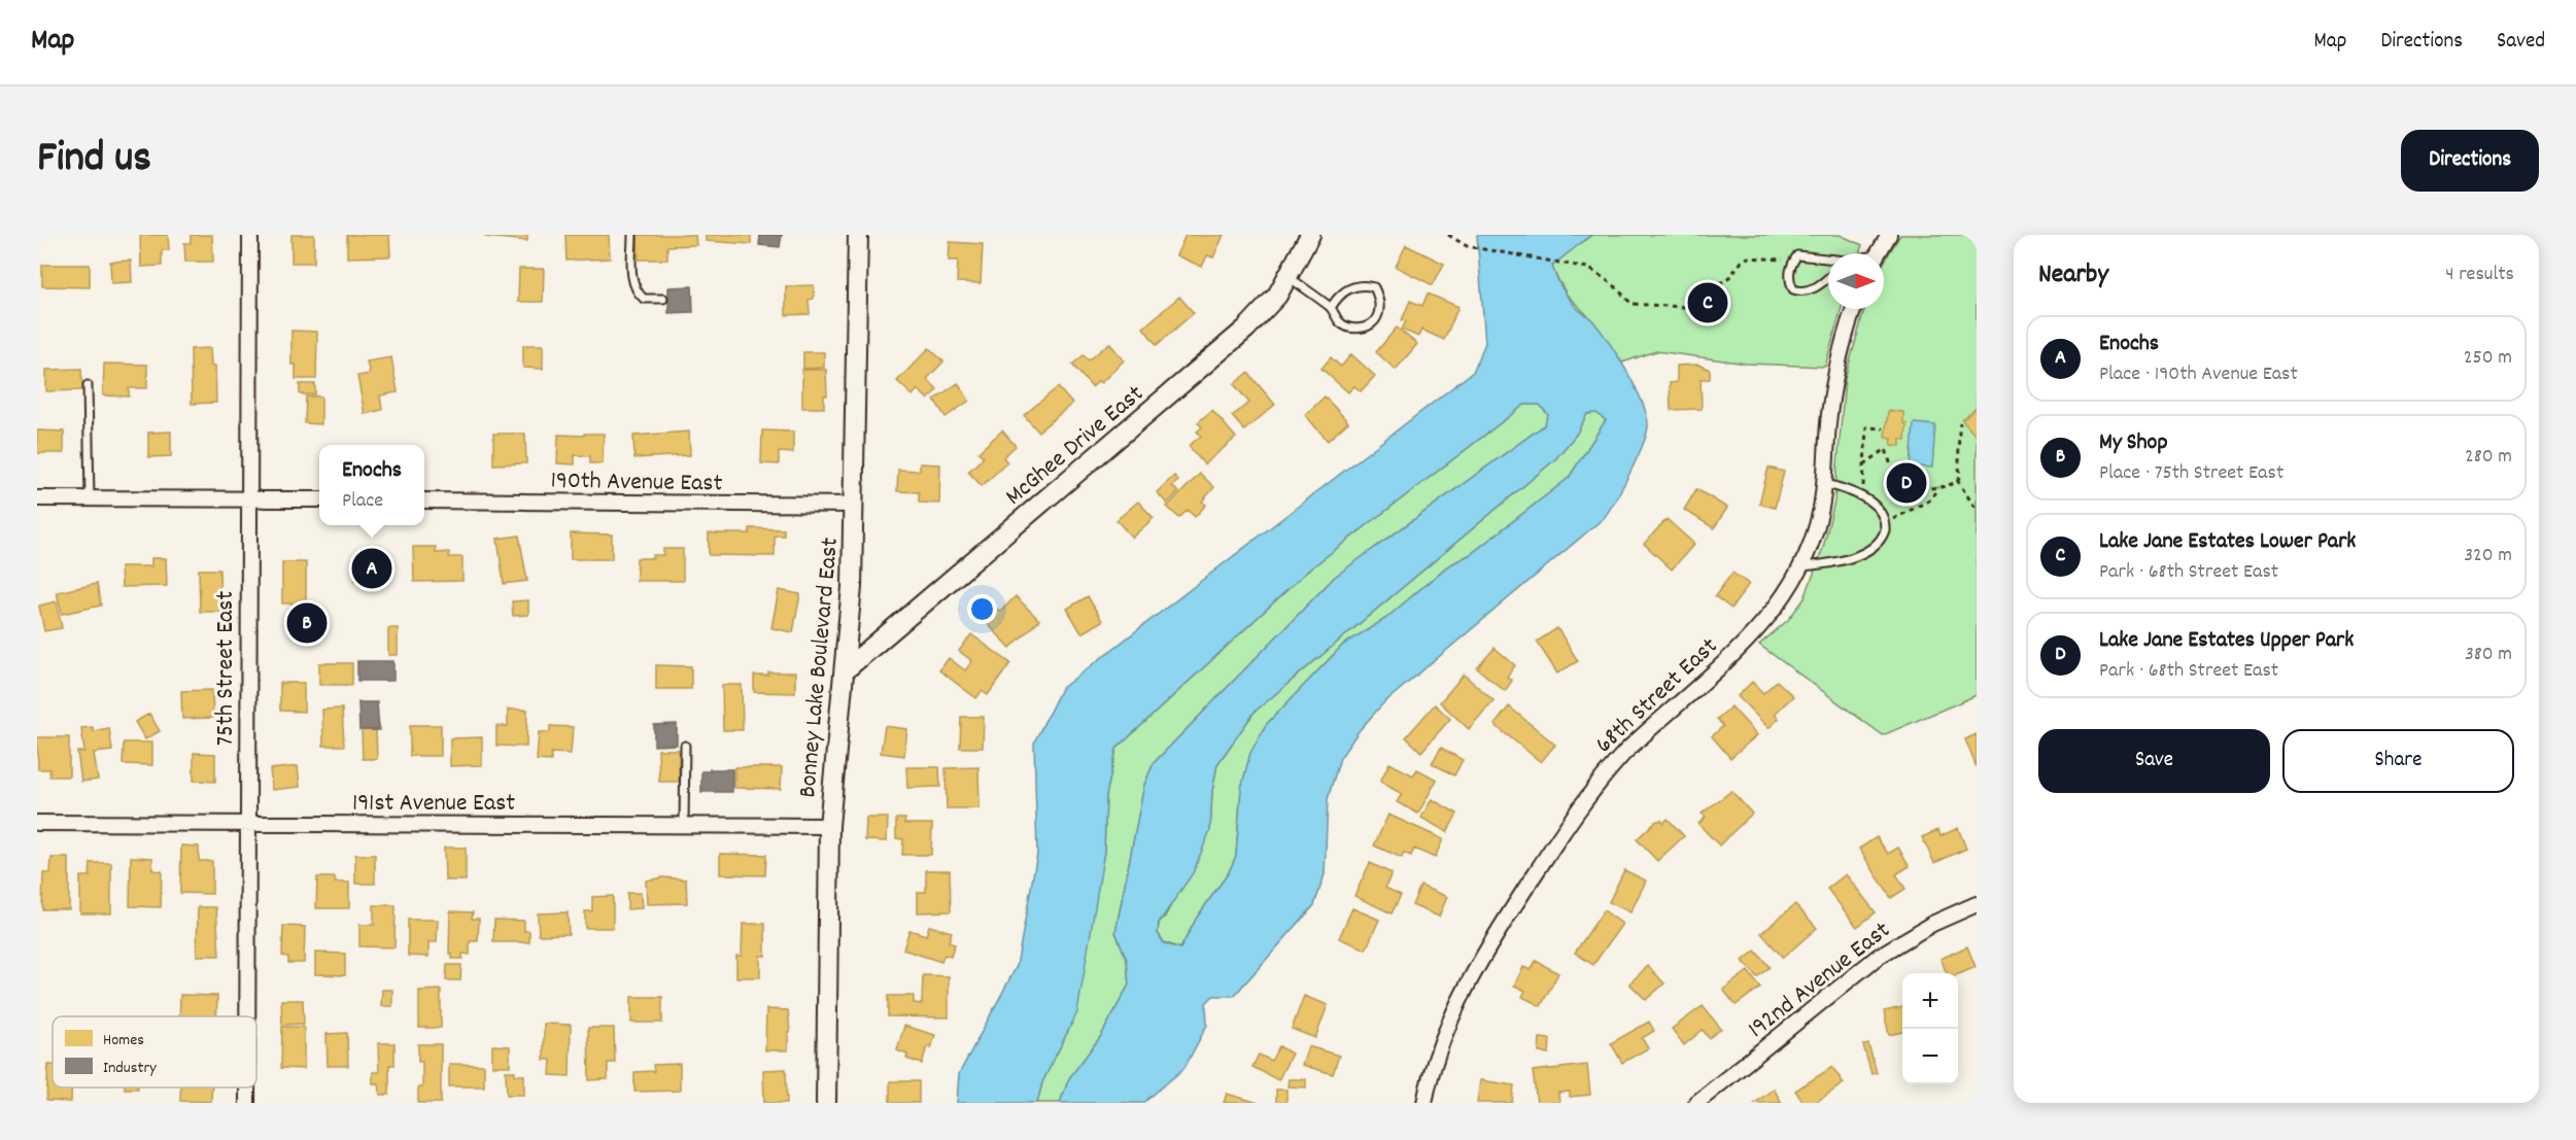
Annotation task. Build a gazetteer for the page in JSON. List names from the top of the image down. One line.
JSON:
{"streets":{"street":["McGhee Drive East","190th Avenue East","Bonney Lake Boulevard East","75th Street East","68th Street East","191st Avenue East","192nd Avenue East"]},"crossings":[["McGhee Drive East","Bonney Lake Boulevard East"],["190th Avenue East","Bonney Lake Boulevard East"],["Bonney Lake Boulevard East","191st Avenue East"],["75th Street East","191st Avenue East"]],"legend":["Homes","Industry"],"north":"right","page":{"header":"Map","nav":["Map","Directions","Saved"],"title":"Find us","buttons":["Directions",["Save","Share"]],"heading":["Nearby","4 results"],"pins":["C","D","A","B"],"list":[{"mark":"A","name":"Enochs","note":"Place · 190th Avenue East","value":"250 m"},{"mark":"B","name":"My Shop","note":"Place · 75th Street East","value":"280 m"},{"mark":"C","name":"Lake Jane Estates Lower Park","note":"Park · 68th Street East","value":"320 m"},{"mark":"D","name":"Lake Jane Estates Upper Park","note":"Park · 68th Street East","value":"380 m"}],"popup":["Enochs","Place"],"map_buttons":["+","−"]}}
